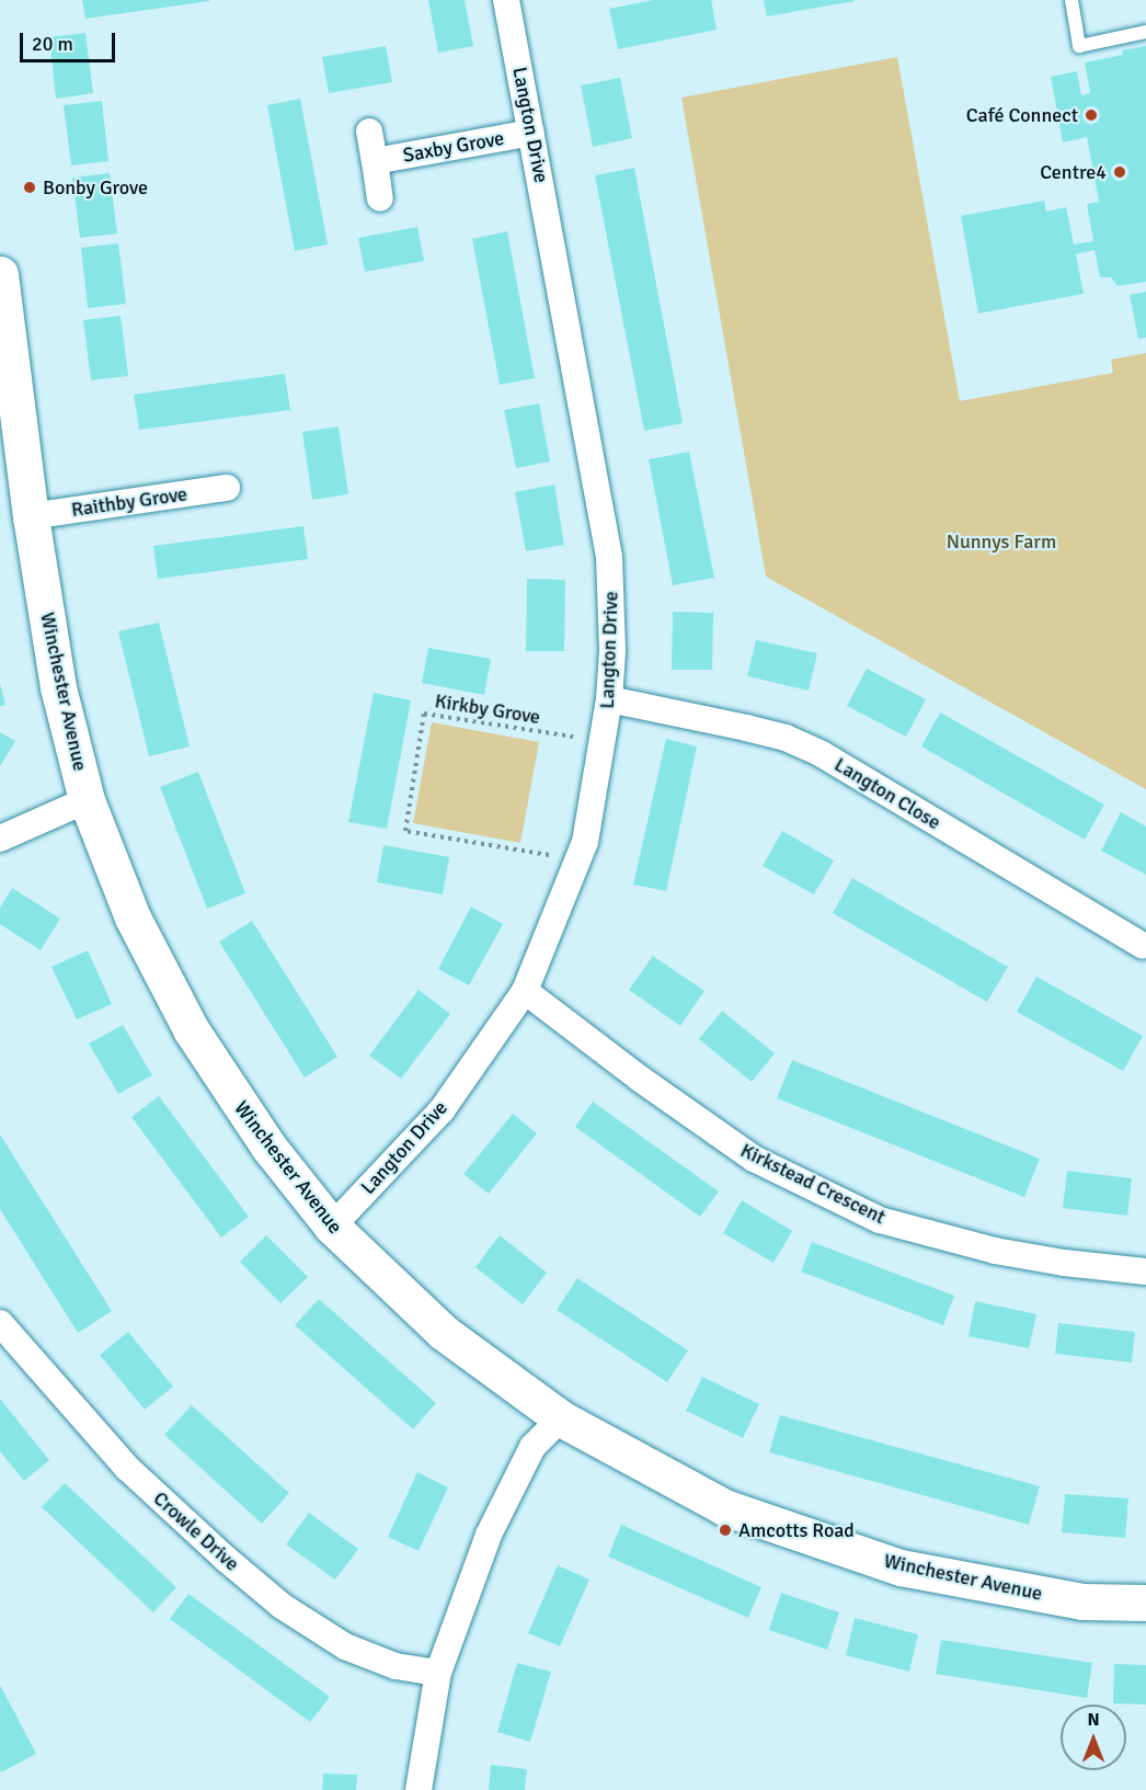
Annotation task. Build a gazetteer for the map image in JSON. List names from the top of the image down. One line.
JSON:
{"streets":{"street":["Langton Drive","Saxby Grove","Raithby Grove","Winchester Avenue","Langton Close","Kirkstead Crescent","Crowle Drive"],"path":["Kirkby Grove"]},"crossings":[["Langton Drive","Saxby Grove"],["Langton Drive","Winchester Avenue"],["Langton Drive","Kirkby Grove"],["Langton Drive","Langton Close"],["Langton Drive","Kirkstead Crescent"],["Raithby Grove","Winchester Avenue"]],"parks":["Nunnys Farm"],"places":["Café Connect","Centre4","Bonby Grove","Amcotts Road"],"scale_bar":"20 m","north":"top"}
